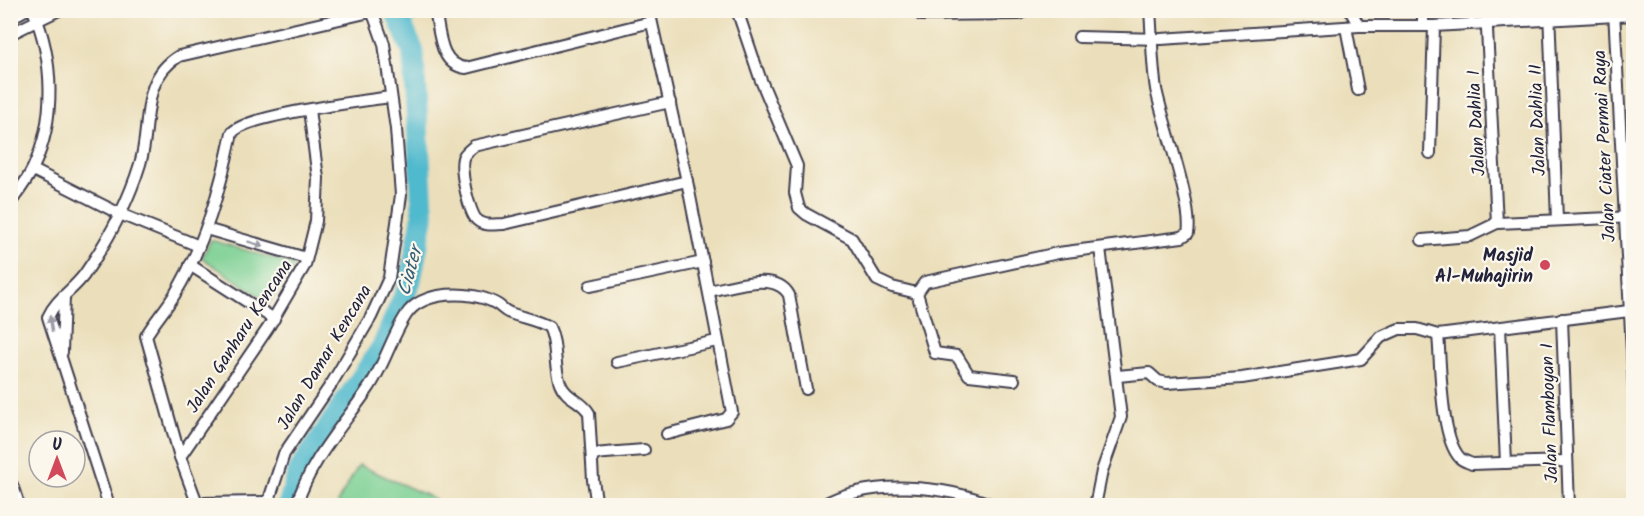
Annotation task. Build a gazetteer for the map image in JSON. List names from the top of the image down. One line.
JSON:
{"streets":{"street":["Jalan Dahlia II","Jalan Dahlia I","Jalan Ciater Permai Raya","Jalan Ganharu Kencana","Jalan Damar Kencana","Jalan Flamboyan I"]},"water":["Ciater"],"places":["Masjid Al-Muhajirin"],"north":"top"}
